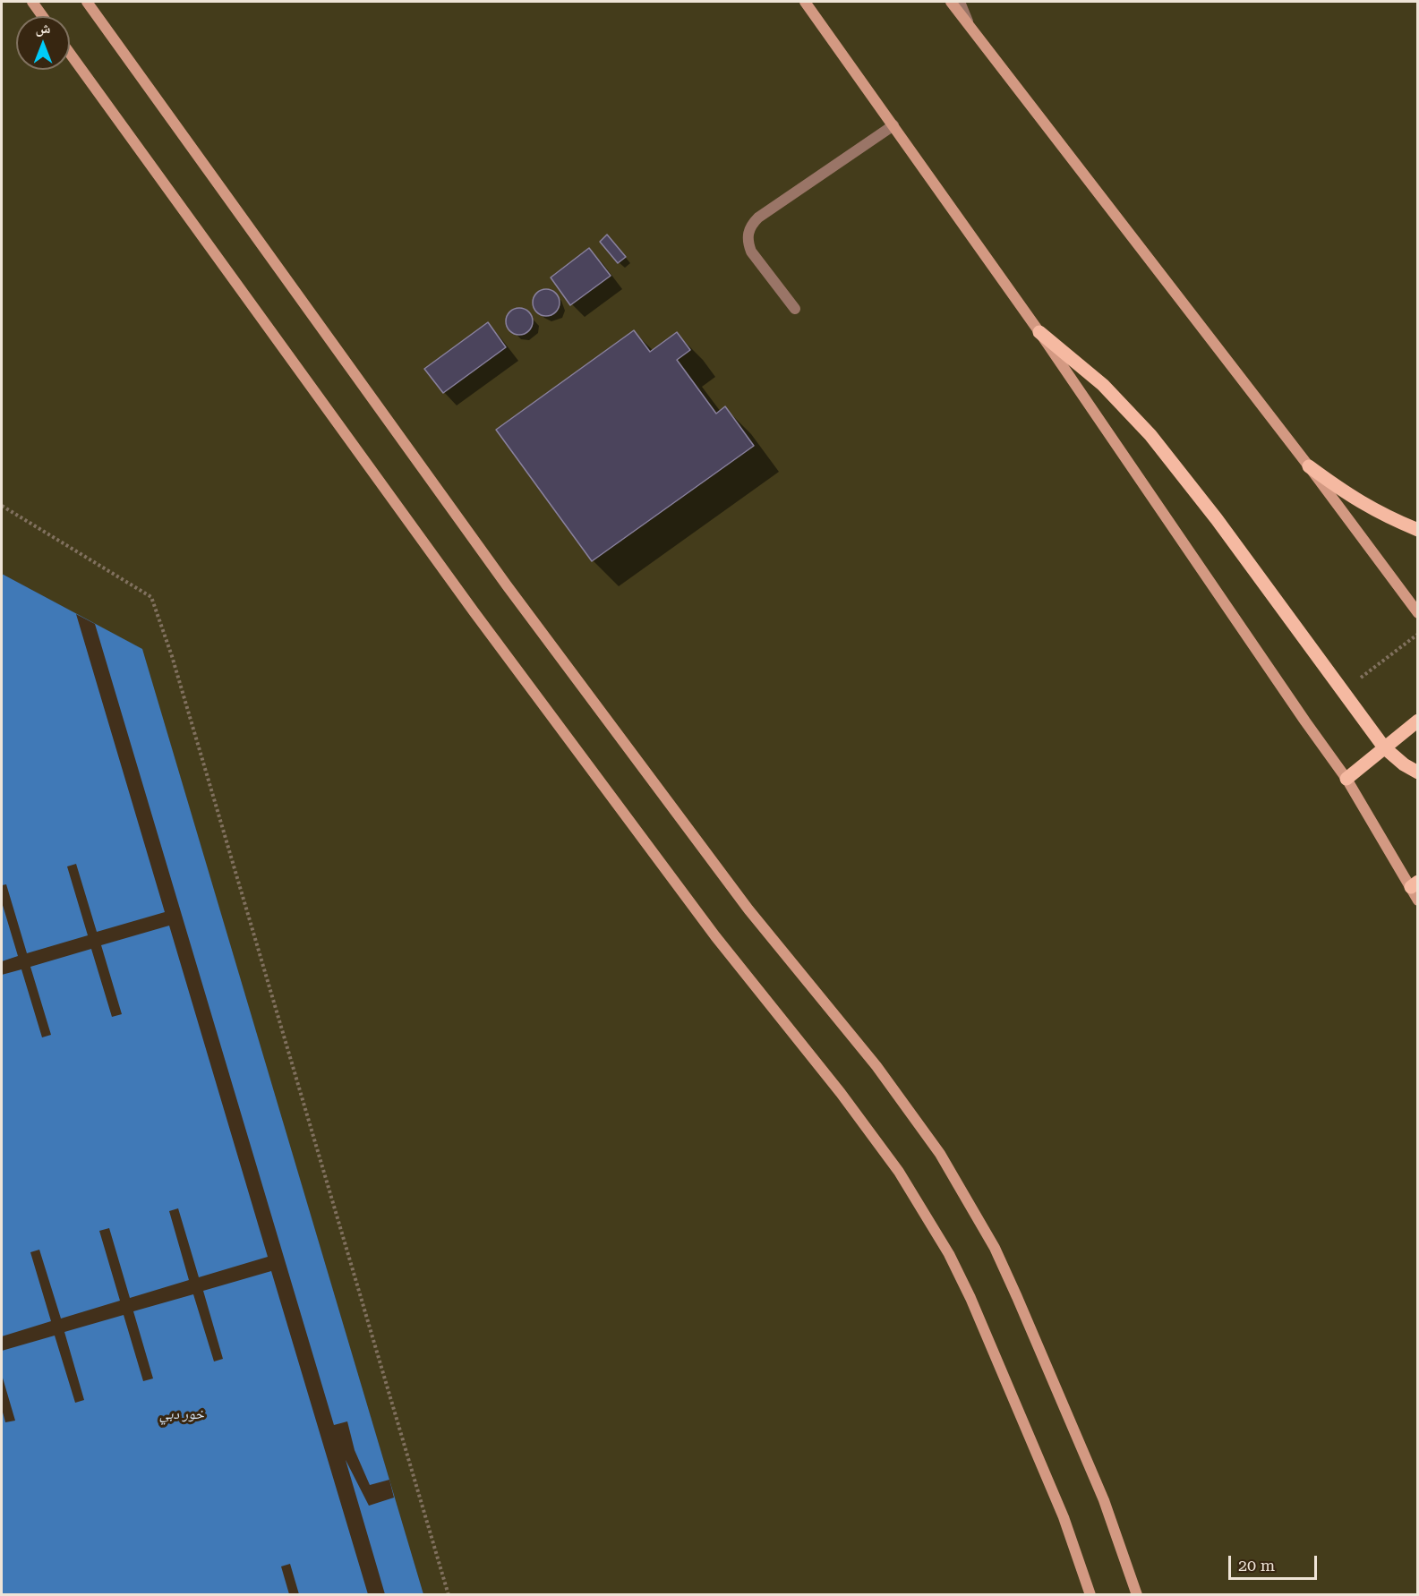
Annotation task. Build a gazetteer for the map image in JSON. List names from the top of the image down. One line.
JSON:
{"water":["خور دبي"],"scale_bar":"20 m","north":"top"}
